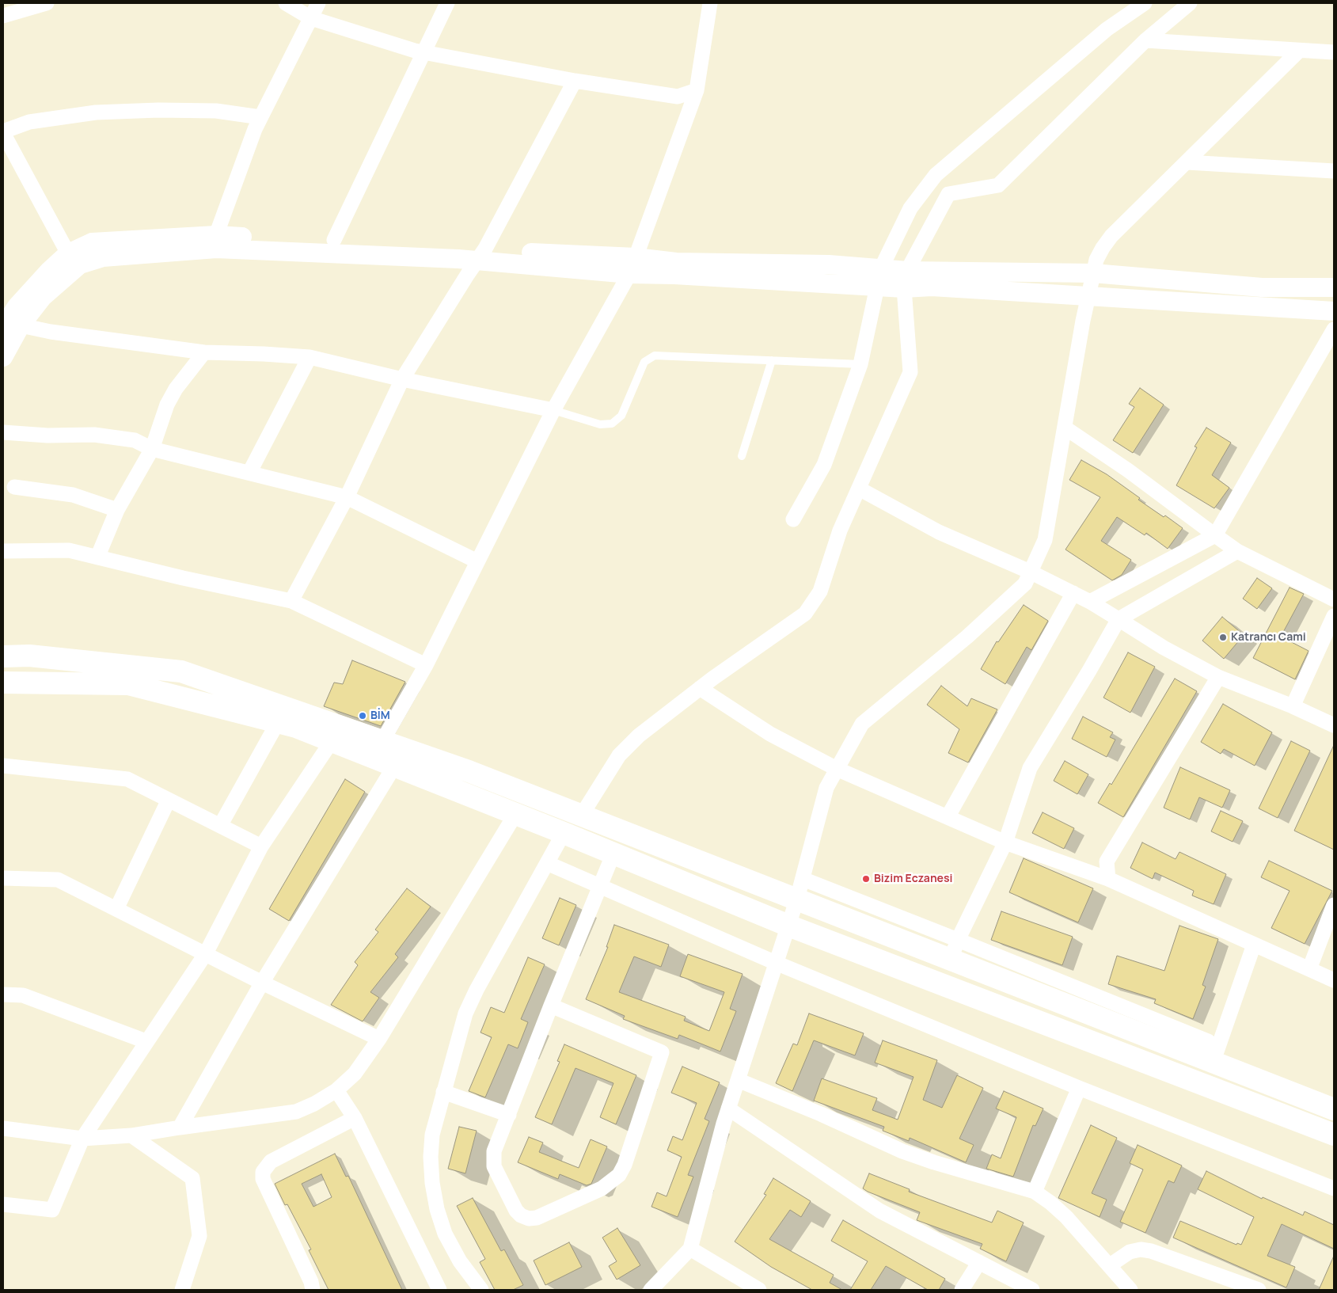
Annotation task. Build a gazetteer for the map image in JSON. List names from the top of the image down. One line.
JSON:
{"places":["Katrancı Cami","BİM","Bizim Eczanesi"]}
